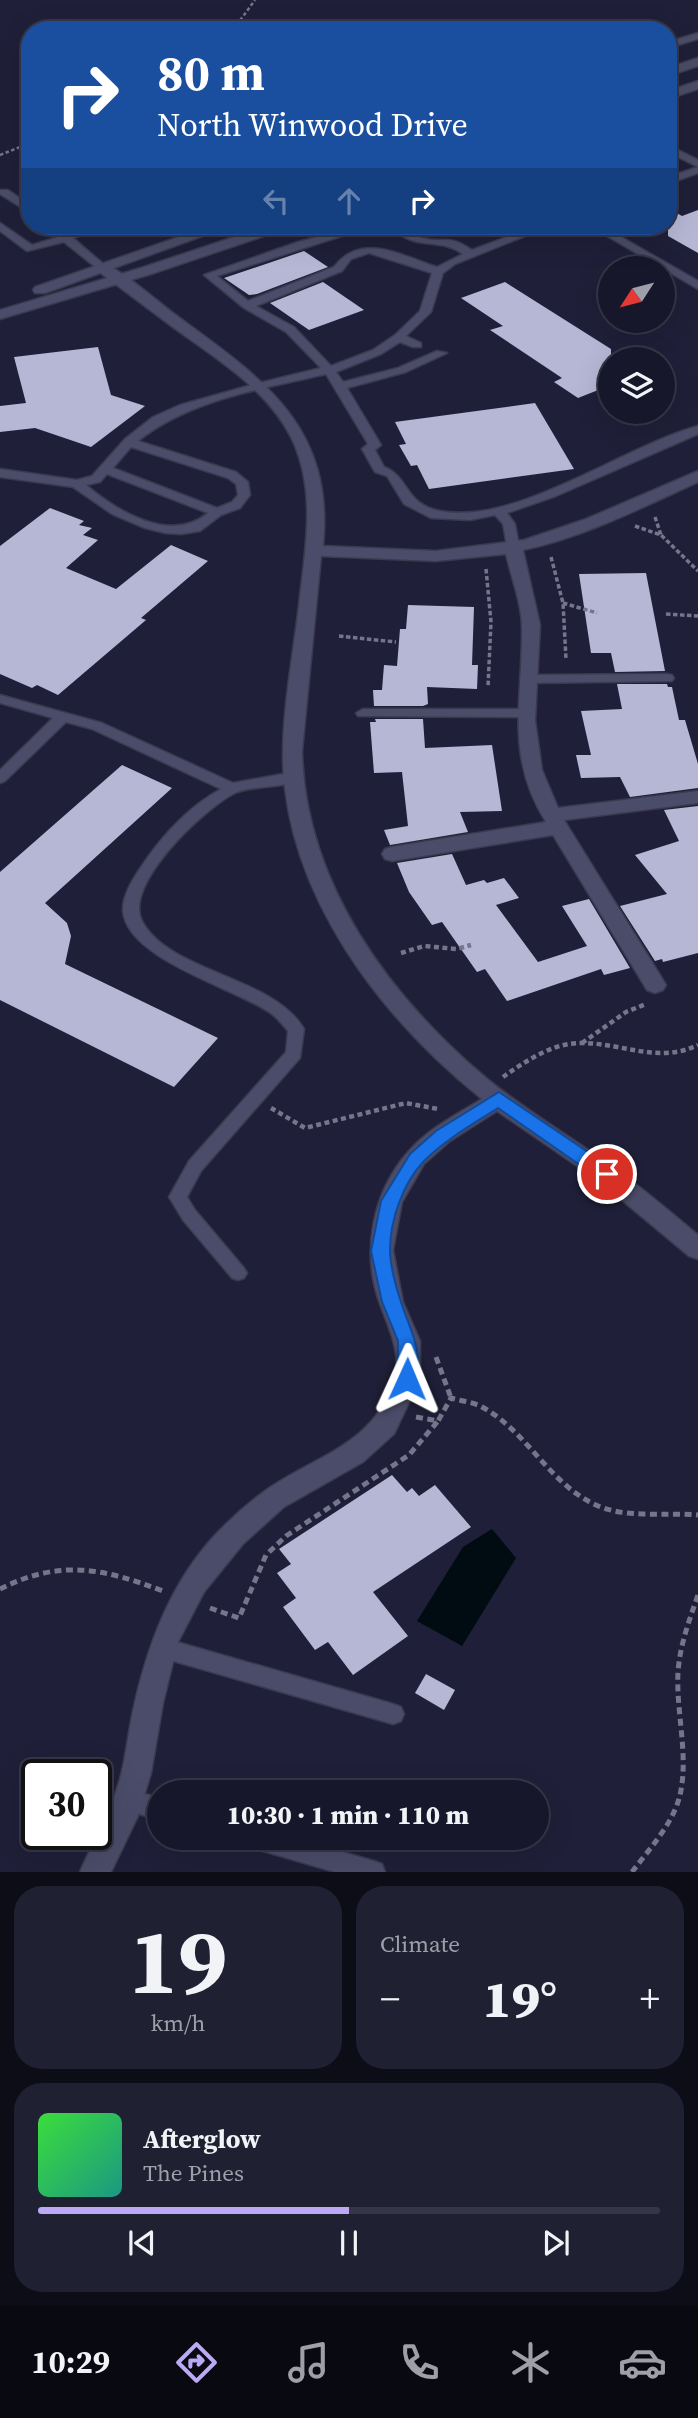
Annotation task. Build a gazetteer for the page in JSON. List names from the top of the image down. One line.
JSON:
{"north":"bottom left","page":{"turn":["80 m","North Winwood Drive"],"limit":"30","trip":"10:30 · 1 min · 110 m","tile":[["19","km/h"],"Climate"],"heat":["−","19°","+"],"song":["Afterglow","The Pines"],"tabs":"10:29"}}
